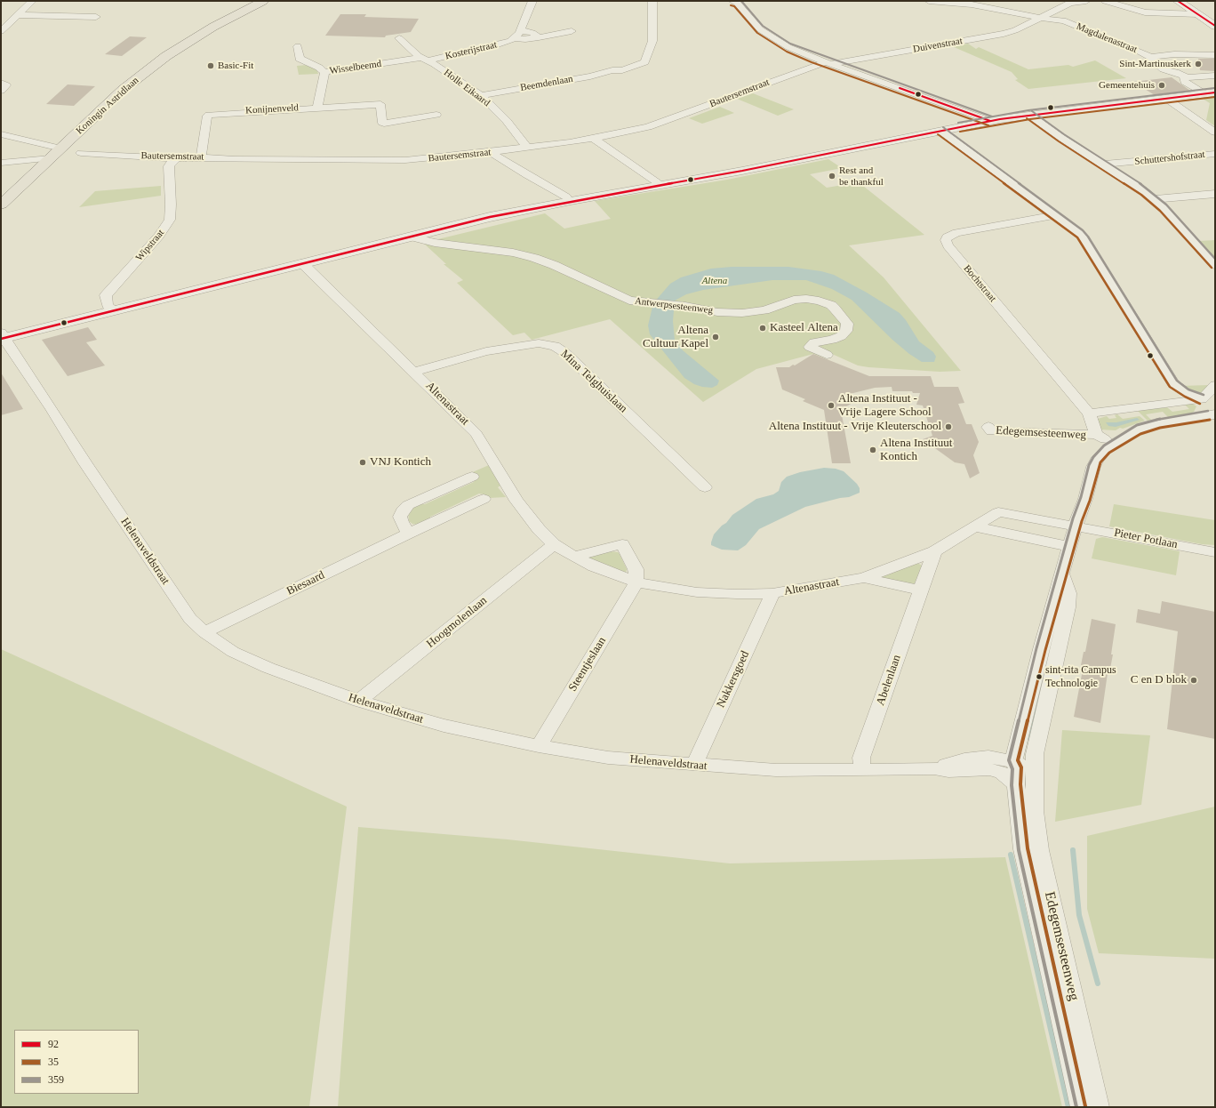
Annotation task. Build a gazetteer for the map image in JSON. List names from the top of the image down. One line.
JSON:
{"streets":{"main road":["Koningin Astridlaan"],"street":["Magdalenastraat","Duivenstraat","Kosterijstraat","Wisselbeemd","Beemdenlaan","Holle Eikaard","Bautersemstraat","Konijnenveld","Schuttershofstraat","Wipstraat","Bochtstraat","Antwerpsesteenweg","Mina Telghuislaan","Altenastraat","Edegemsesteenweg","Pieter Potlaan","Helenaveldstraat","Biesaard","Hoogmolenlaan","Steentjeslaan","Nakkersgoed","Abelenlaan"]},"crossings":[["Magdalenastraat","Duivenstraat"],["Duivenstraat","Bautersemstraat"],["Kosterijstraat","Wisselbeemd"],["Kosterijstraat","Holle Eikaard"],["Wisselbeemd","Holle Eikaard"],["Wisselbeemd","Konijnenveld"],["Beemdenlaan","Holle Eikaard"],["Holle Eikaard","Bautersemstraat"],["Bautersemstraat","Konijnenveld"],["Bautersemstraat","Wipstraat"],["Bochtstraat","Edegemsesteenweg"],["Mina Telghuislaan","Altenastraat"],["Altenastraat","Edegemsesteenweg"],["Altenastraat","Pieter Potlaan"],["Altenastraat","Hoogmolenlaan"],["Altenastraat","Steentjeslaan"],["Altenastraat","Nakkersgoed"],["Altenastraat","Abelenlaan"],["Edegemsesteenweg","Pieter Potlaan"],["Edegemsesteenweg","Helenaveldstraat"],["Helenaveldstraat","Biesaard"],["Helenaveldstraat","Hoogmolenlaan"],["Helenaveldstraat","Steentjeslaan"],["Helenaveldstraat","Nakkersgoed"],["Helenaveldstraat","Abelenlaan"]],"parks":["Altena"],"places":["Sint-Martinuskerk","Basic-Fit","Gemeentehuis","Rest and be thankful","Kasteel Altena","Altena Cultuur Kapel","Altena Instituut - Vrije Lagere School","Altena Instituut - Vrije Kleuterschool","Altena Instituut Kontich","VNJ Kontich","sint-rita Campus Technologie","C en D blok"],"lines":["transit line 92","transit line 359","transit line 35"],"legend":["92","35","359"]}
